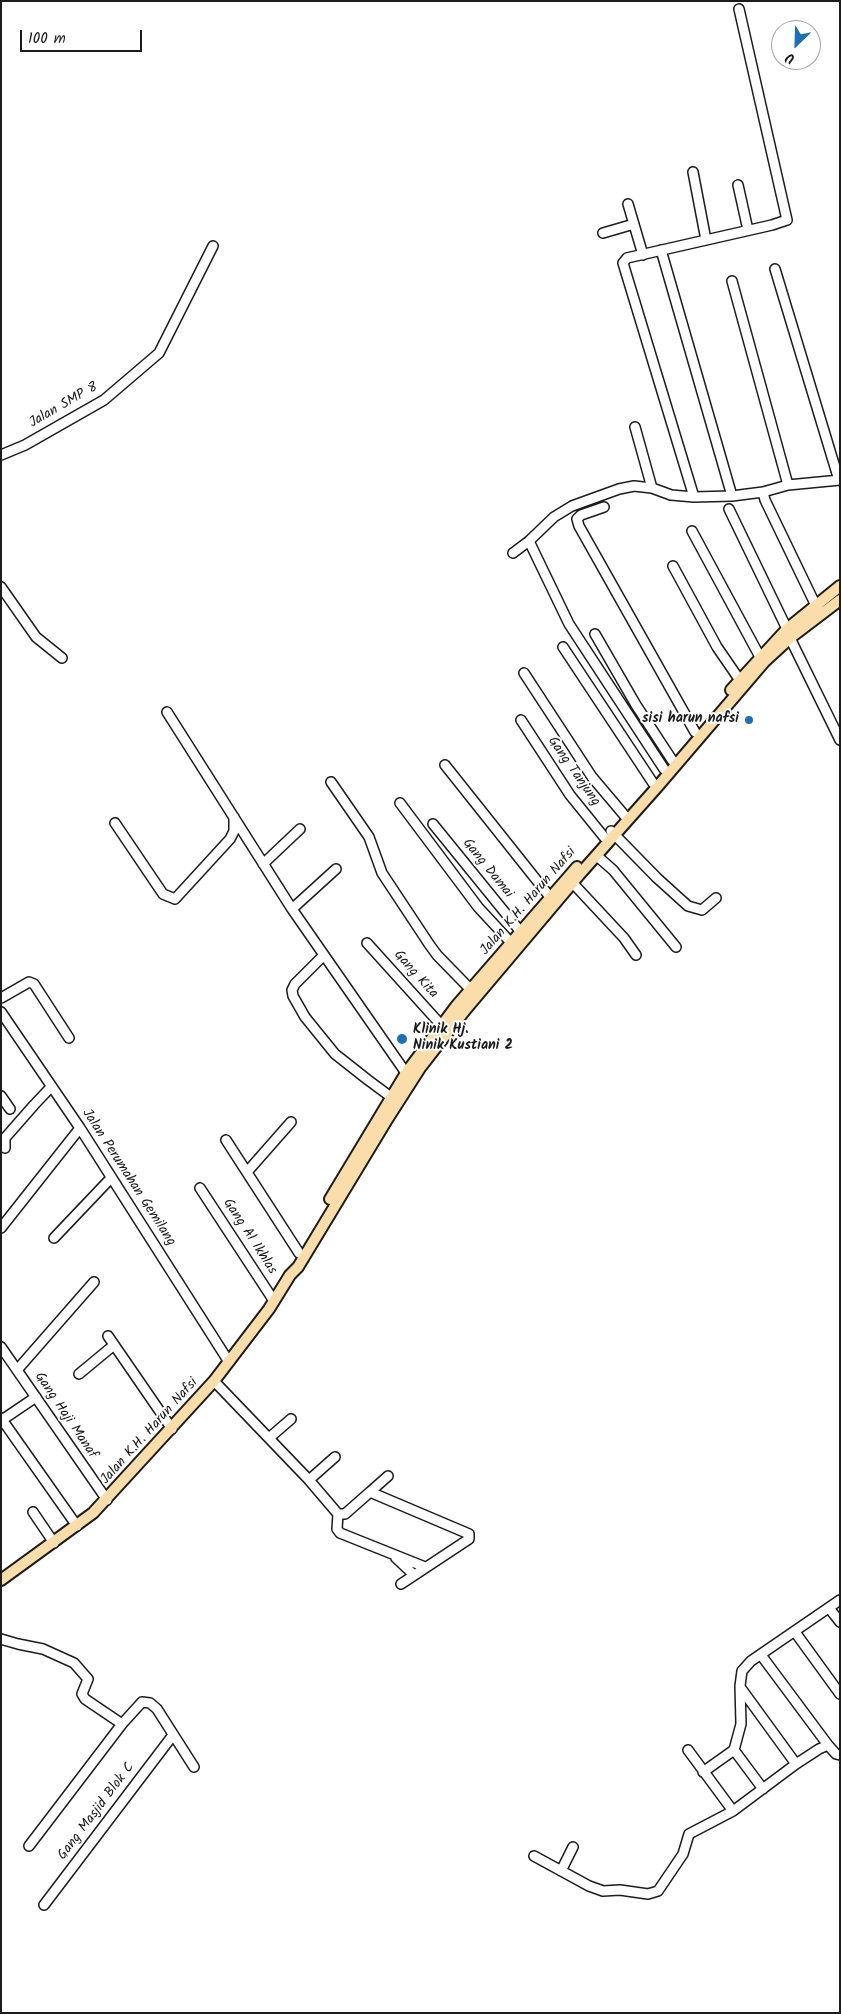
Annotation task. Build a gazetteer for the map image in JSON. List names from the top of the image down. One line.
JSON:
{"streets":{"main road":["Jalan K.H. Harun Nafsi"],"street":["Jalan SMP 8","Gang Tanjung","Gang Damai","Gang Kita","Jalan Perumahan Gemilang","Gang Al Ikhlas","Gang Haji Manaf","Gang Masjid Blok C"]},"crossings":[["Gang Tanjung","Jalan K.H. Harun Nafsi"],["Gang Damai","Jalan K.H. Harun Nafsi"],["Jalan K.H. Harun Nafsi","Gang Kita"],["Jalan K.H. Harun Nafsi","Jalan Perumahan Gemilang"],["Jalan K.H. Harun Nafsi","Gang Al Ikhlas"],["Jalan K.H. Harun Nafsi","Gang Haji Manaf"]],"places":["sisi harun nafsi","Klinik Hj. Ninik Kustiani 2"],"scale_bar":"100 m","north":"bottom left"}
